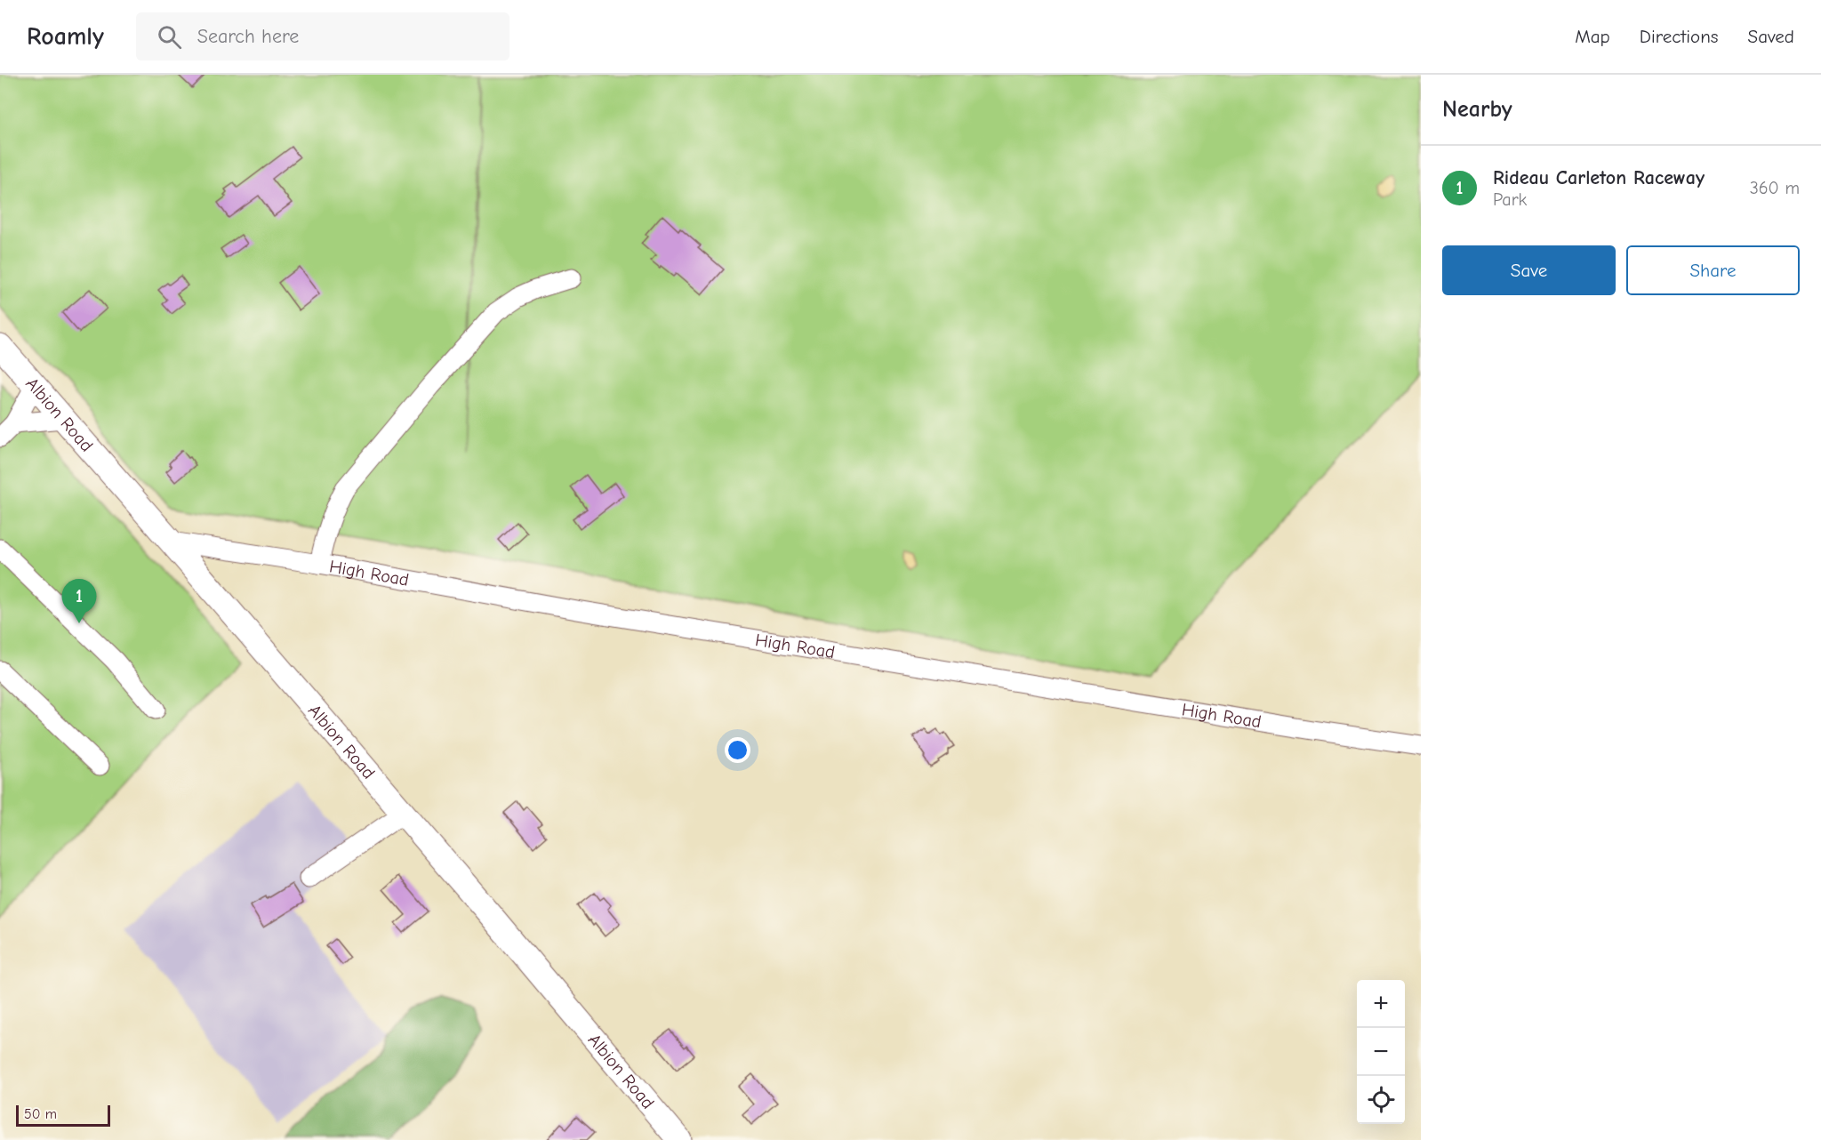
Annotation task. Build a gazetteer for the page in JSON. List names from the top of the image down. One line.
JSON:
{"streets":{"main road":["Albion Road"],"street":["High Road"]},"crossings":[["Albion Road","High Road"]],"scale_bar":"50 m","page":{"header":"Roamly","search":"Search here","nav":["Map","Directions","Saved"],"heading":"Nearby","list":[{"mark":"1","name":"Rideau Carleton Raceway","note":"Park","value":"360 m"}],"buttons":["Save","Share"],"pins":"1","map_buttons":["+","−"],"scale":"50 m"}}
